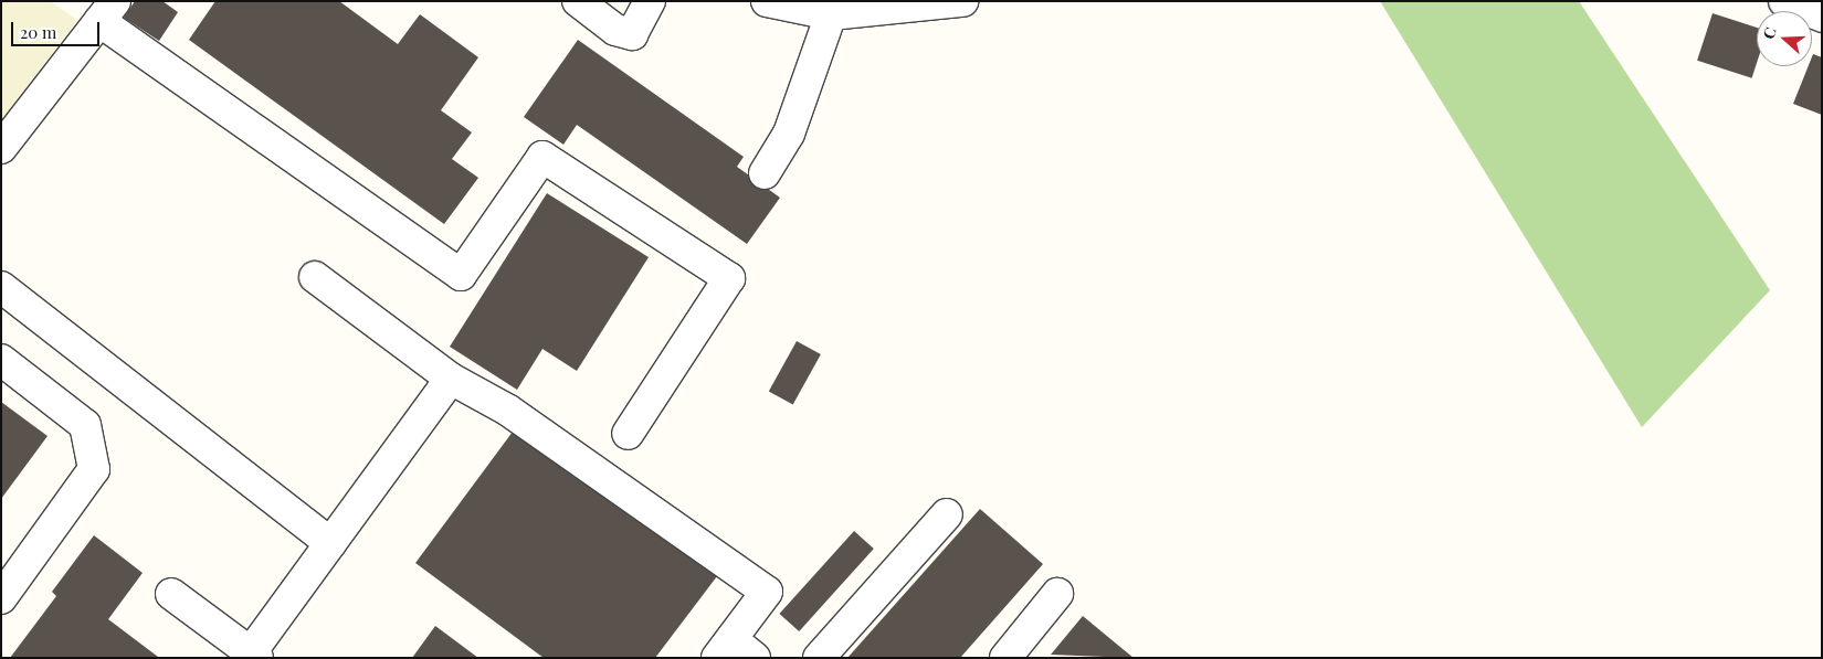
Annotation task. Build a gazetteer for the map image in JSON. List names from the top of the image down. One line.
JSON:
{"scale_bar":"20 m","north":"left"}
